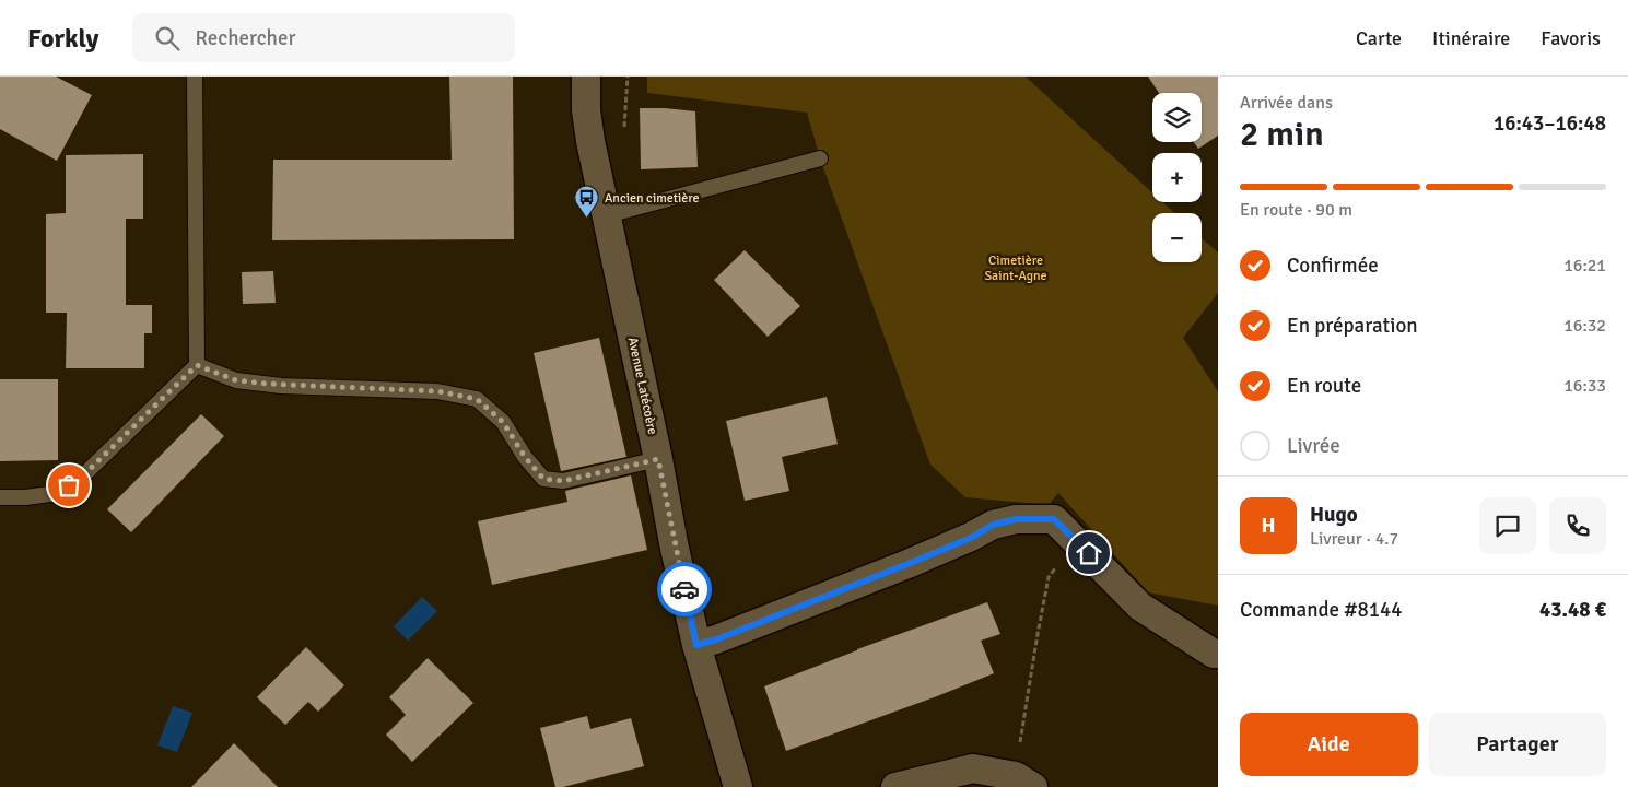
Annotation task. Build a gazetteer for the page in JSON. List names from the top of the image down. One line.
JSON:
{"streets":{"street":["Avenue Latécoère"]},"parks":["Cimetière Saint-Agne"],"places":{"bus stop":["Ancien cimetière"]},"page":{"header":"Forkly","search":"Rechercher","nav":["Carte","Itinéraire","Favoris"],"heading":["2 min","Arrivée dans","16:43–16:48"],"panel":["Hugo","Livreur · 4.7","Commande #8144","43.48 €"],"map_buttons":["+","−"],"bar":"En route · 90 m","list":[["Confirmée","16:21"],["En préparation","16:32"],["En route","16:33"],"Livrée"],"round":"H","buttons":["Aide","Partager"]}}
